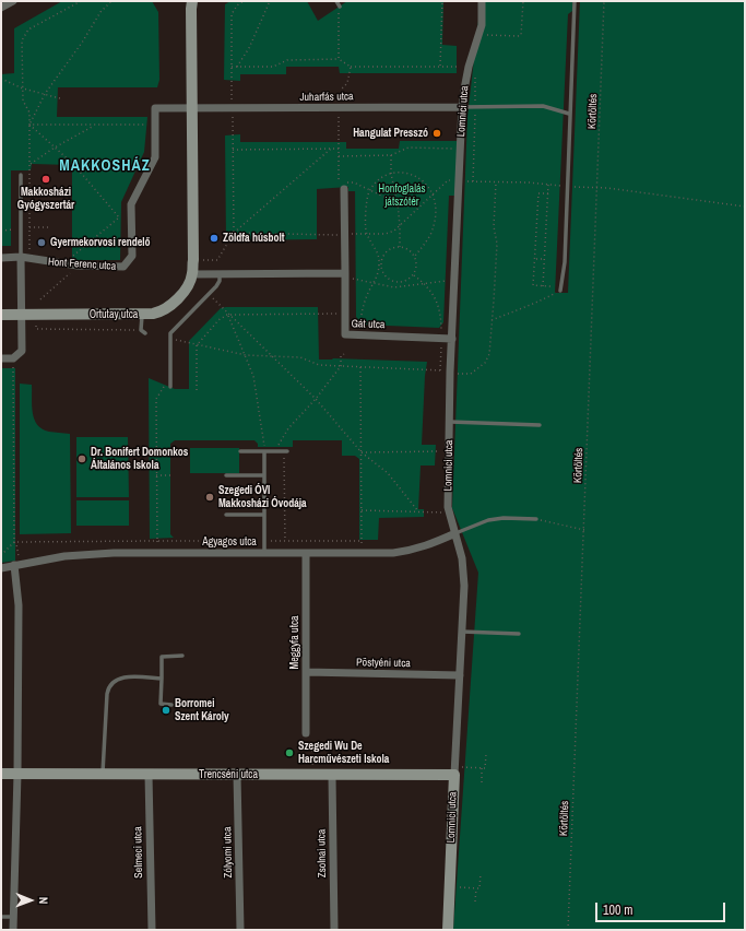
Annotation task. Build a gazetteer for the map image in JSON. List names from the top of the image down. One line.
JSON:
{"streets":{"street":["Juharfás utca","Lomnici utca","Hont Ferenc utca","Ortutay utca","Gát utca","Agyagos utca","Meggyfa utca","Pöstyéni utca","Trencséni utca","Selmeci utca","Zólyomi utca","Zsolnai utca"],"path":["Körtöltés"]},"crossings":[["Juharfás utca","Lomnici utca"],["Juharfás utca","Hont Ferenc utca"],["Lomnici utca","Gát utca"],["Lomnici utca","Agyagos utca"],["Lomnici utca","Pöstyéni utca"],["Lomnici utca","Trencséni utca"],["Agyagos utca","Meggyfa utca"],["Meggyfa utca","Pöstyéni utca"],["Trencséni utca","Selmeci utca"],["Trencséni utca","Zólyomi utca"],["Trencséni utca","Zsolnai utca"]],"districts":["MAKKOSHÁZ"],"parks":["Honfoglalás játszótér"],"places":["Hangulat Presszó","Makkosházi Gyógyszertár","Zöldfa húsbolt","Gyermekorvosi rendelő","Dr. Bonifert Domonkos Általános Iskola","Szegedi ÓVI Makkosházi Óvodája","Borromei Szent Károly","Szegedi Wu De Harcművészeti Iskola"],"scale_bar":"100 m","north":"right"}
